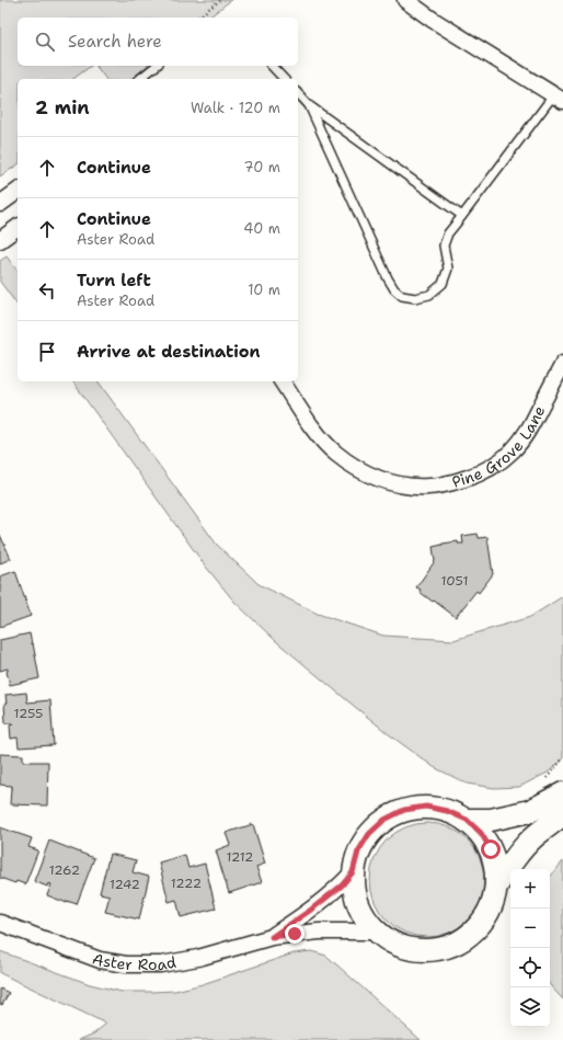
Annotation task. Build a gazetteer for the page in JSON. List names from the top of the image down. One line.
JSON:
{"streets":{"street":["Pine Grove Lane","Aster Road"]},"house_numbers":["1051","1255","1212","1262","1222","1242"],"page":{"search":"Search here","heading":["2 min","Walk · 120 m"],"list":[["Continue","70 m"],["Continue","Aster Road","40 m"],["Turn left","Aster Road","10 m"],"Arrive at destination"],"map_buttons":["+","−"]}}
